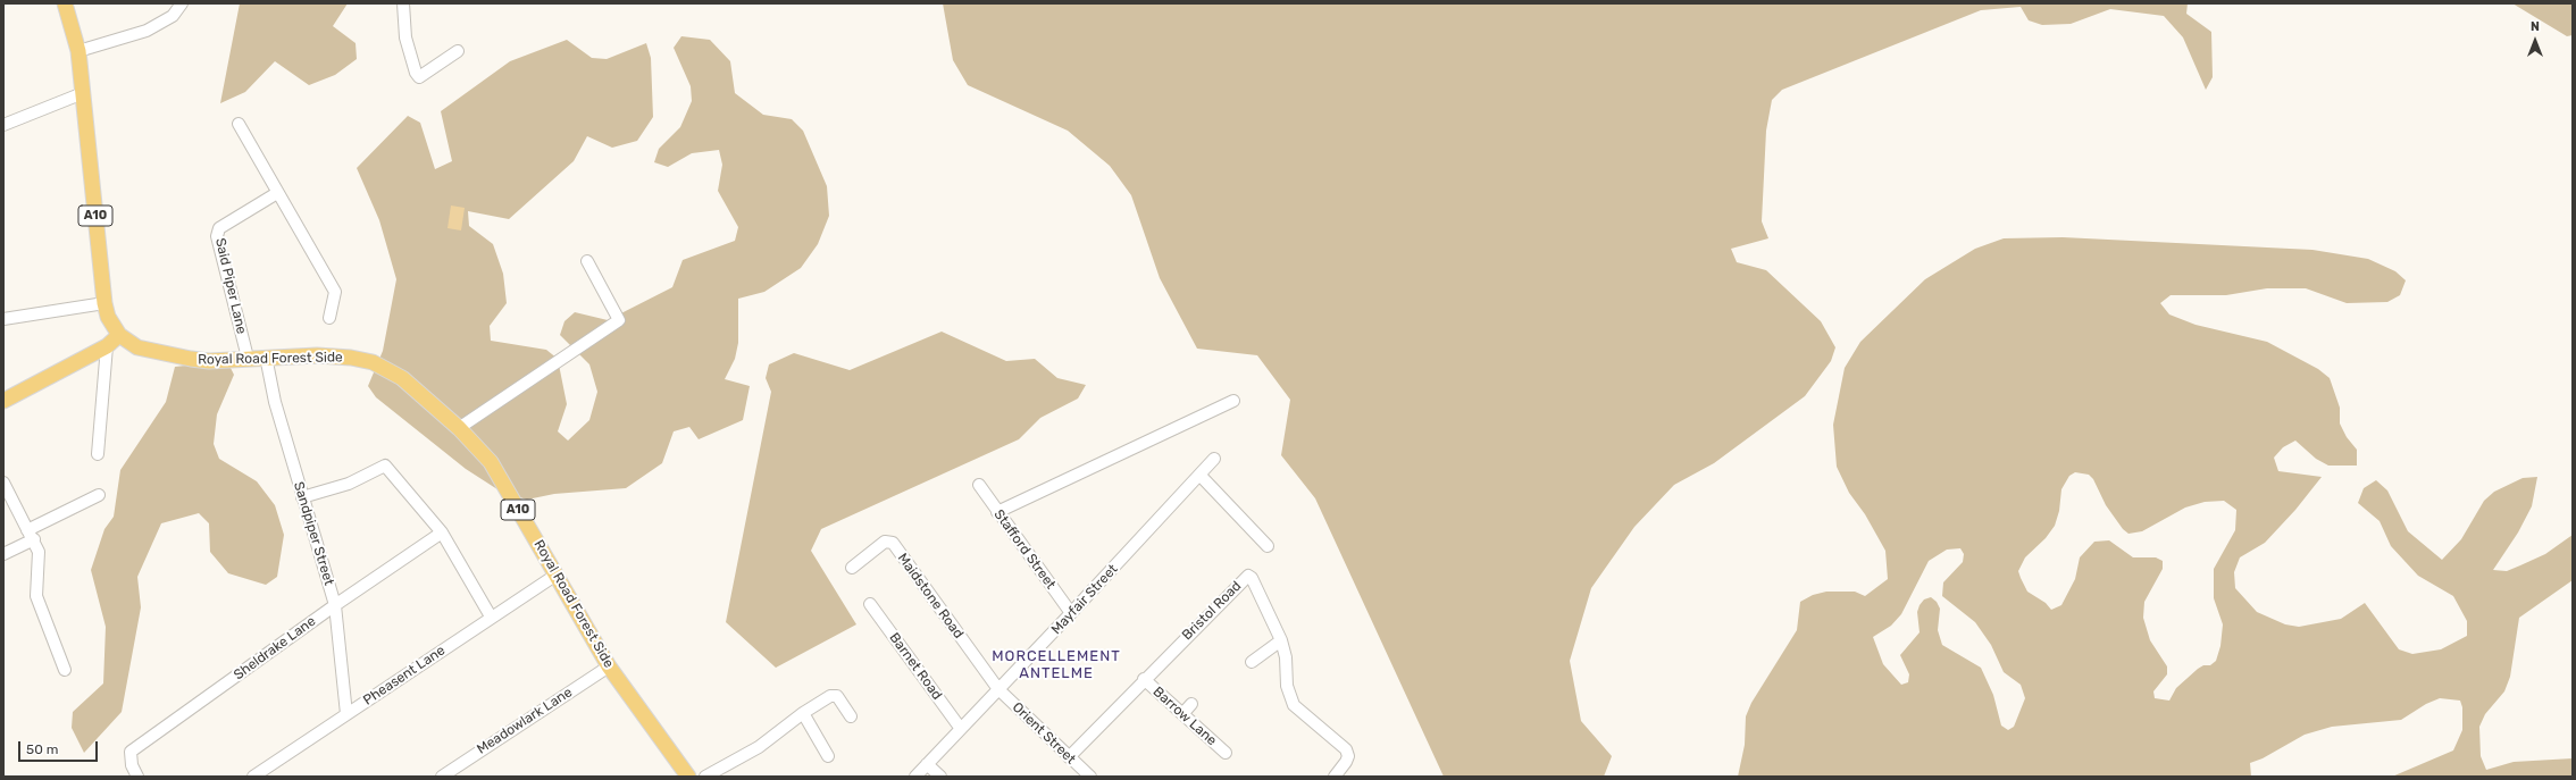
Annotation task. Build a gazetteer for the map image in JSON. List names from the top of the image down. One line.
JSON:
{"streets":{"main road":["A10","Royal Road Forest Side"],"street":["Said Piper Lane","Sandpiper Street","Stafford Street","Maidstone Road","Mayfair Street","Bristol Road","Sheldrake Lane","Barnet Road","Pheasent Lane","Barrow Lane","Meadowlark Lane","Orient Street"]},"crossings":[["Said Piper Lane","Royal Road Forest Side"],["Royal Road Forest Side","Sandpiper Street"],["Royal Road Forest Side","Pheasent Lane"],["Royal Road Forest Side","Meadowlark Lane"],["Sandpiper Street","Sheldrake Lane"],["Sandpiper Street","Pheasent Lane"],["Stafford Street","Mayfair Street"],["Maidstone Road","Mayfair Street"],["Maidstone Road","Orient Street"],["Mayfair Street","Barnet Road"],["Mayfair Street","Orient Street"],["Bristol Road","Barrow Lane"],["Bristol Road","Orient Street"]],"districts":["MORCELLEMENT ANTELME"],"scale_bar":"50 m","north":"top"}
